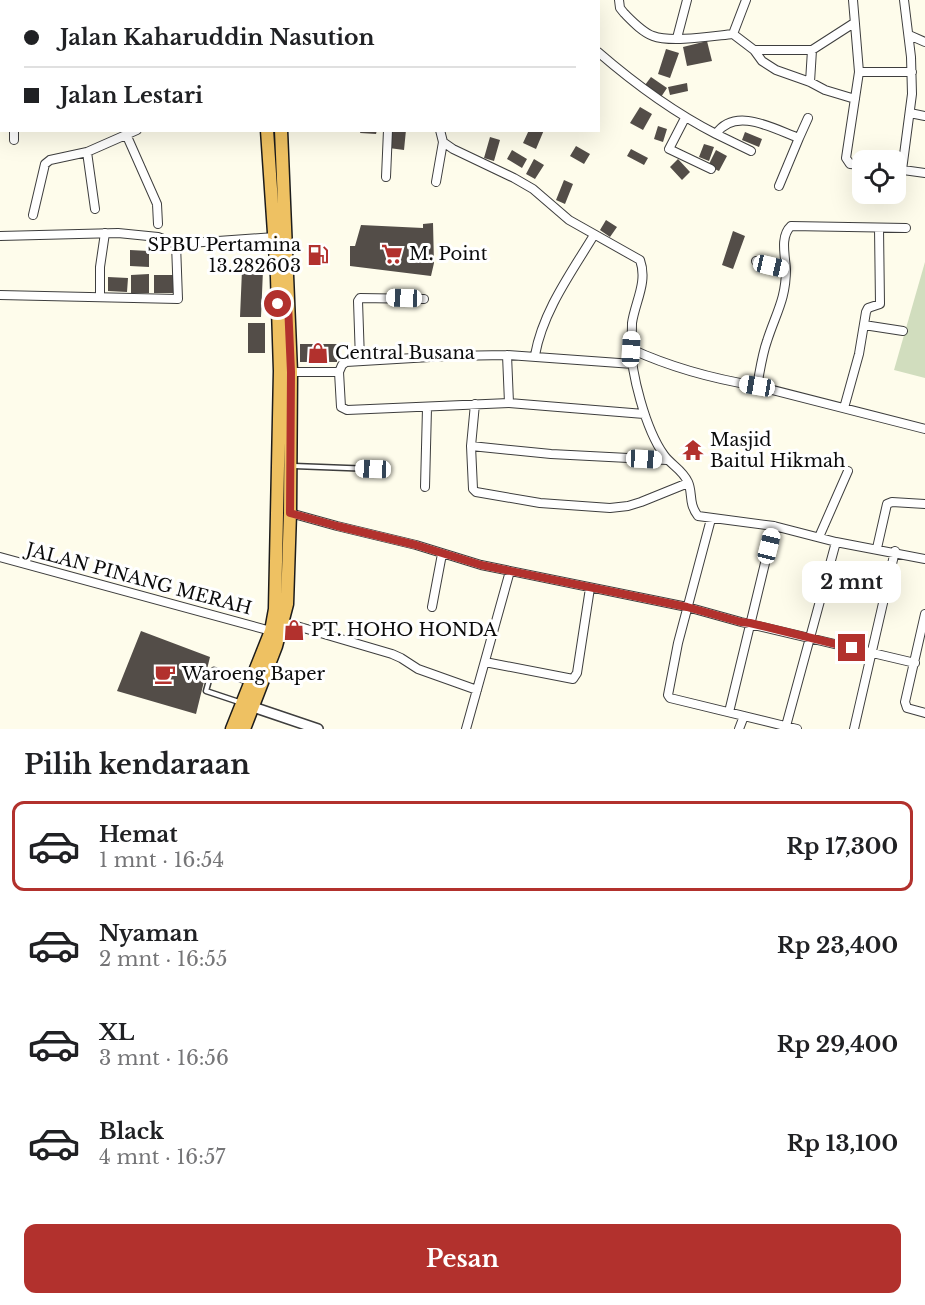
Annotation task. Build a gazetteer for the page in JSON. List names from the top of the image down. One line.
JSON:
{"streets":{"street":["JALAN PINANG MERAH"]},"places":{"supermarket":["M. Point"],"fuel station":["SPBU Pertamina 13.282603"],"shop":["Central Busana","PT. HOHO HONDA"],"temple":["Masjid Baitul Hikmah"],"cafe":["Waroeng Baper"]},"page":{"banner":["Jalan Kaharuddin Nasution","Jalan Lestari"],"bubble":"2 mnt","heading":"Pilih kendaraan","list":[{"name":"Hemat","note":"1 mnt · 16:54","value":"Rp 17,300"},{"name":"Nyaman","note":"2 mnt · 16:55","value":"Rp 23,400"},{"name":"XL","note":"3 mnt · 16:56","value":"Rp 29,400"},{"name":"Black","note":"4 mnt · 16:57","value":"Rp 13,100"}],"buttons":"Pesan"}}
